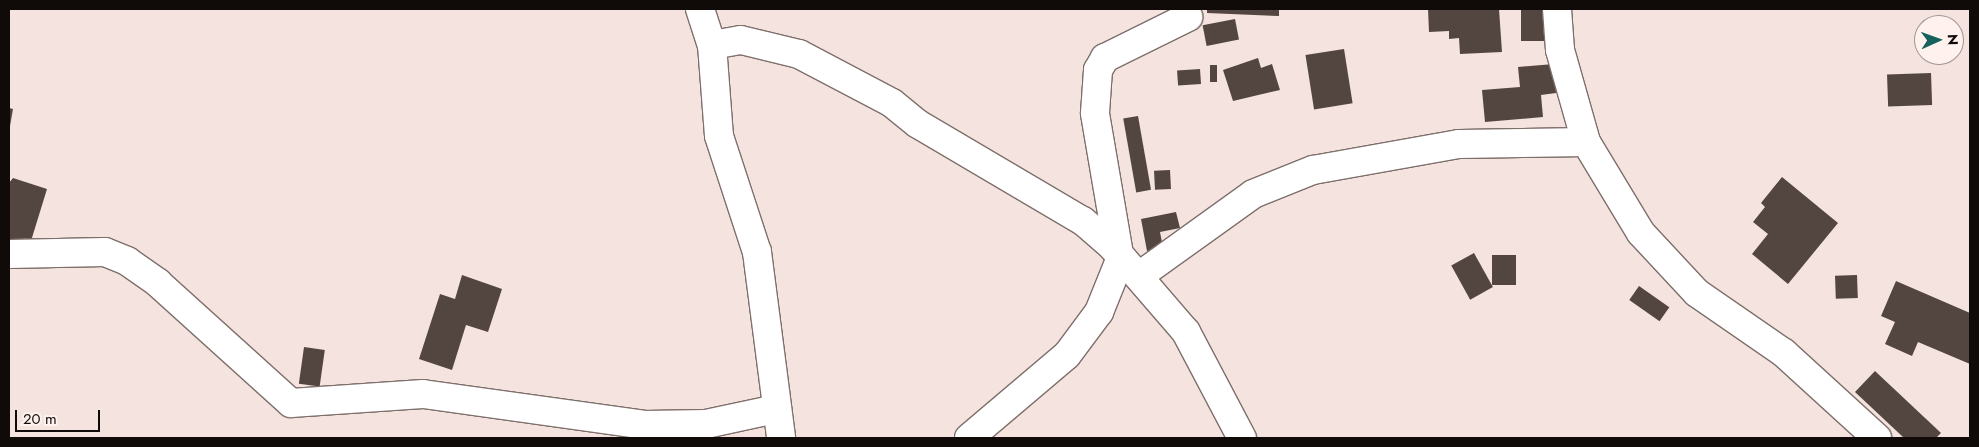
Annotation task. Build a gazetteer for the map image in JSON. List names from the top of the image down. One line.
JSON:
{"scale_bar":"20 m","north":"right"}
